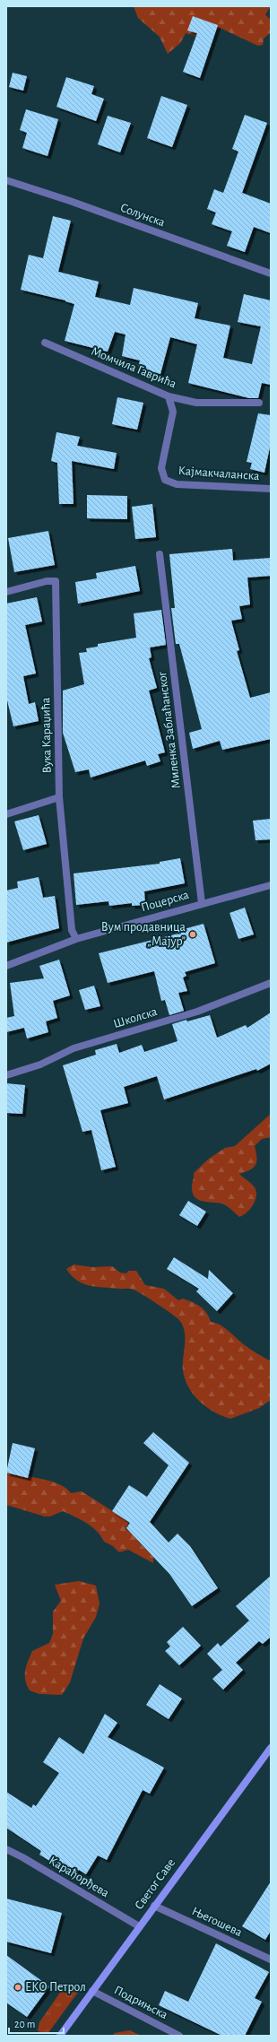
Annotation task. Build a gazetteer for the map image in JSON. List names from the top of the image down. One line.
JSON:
{"streets":{"street":["Солунска","Момчила Гаврића","Кајмакчаланска","Миленка Заблаћанског","Вука Караџића","Поцерска","Школска","Карађорђева","Светог Саве","Његошева","Подрињска"]},"crossings":[["Момчила Гаврића","Кајмакчаланска"],["Миленка Заблаћанског","Поцерска"],["Вука Караџића","Поцерска"],["Карађорђева","Светог Саве"],["Светог Саве","Његошева"],["Светог Саве","Подрињска"]],"places":["Вум продавница „Мајур”","ЕКО Петрол"],"scale_bar":"20 m"}
